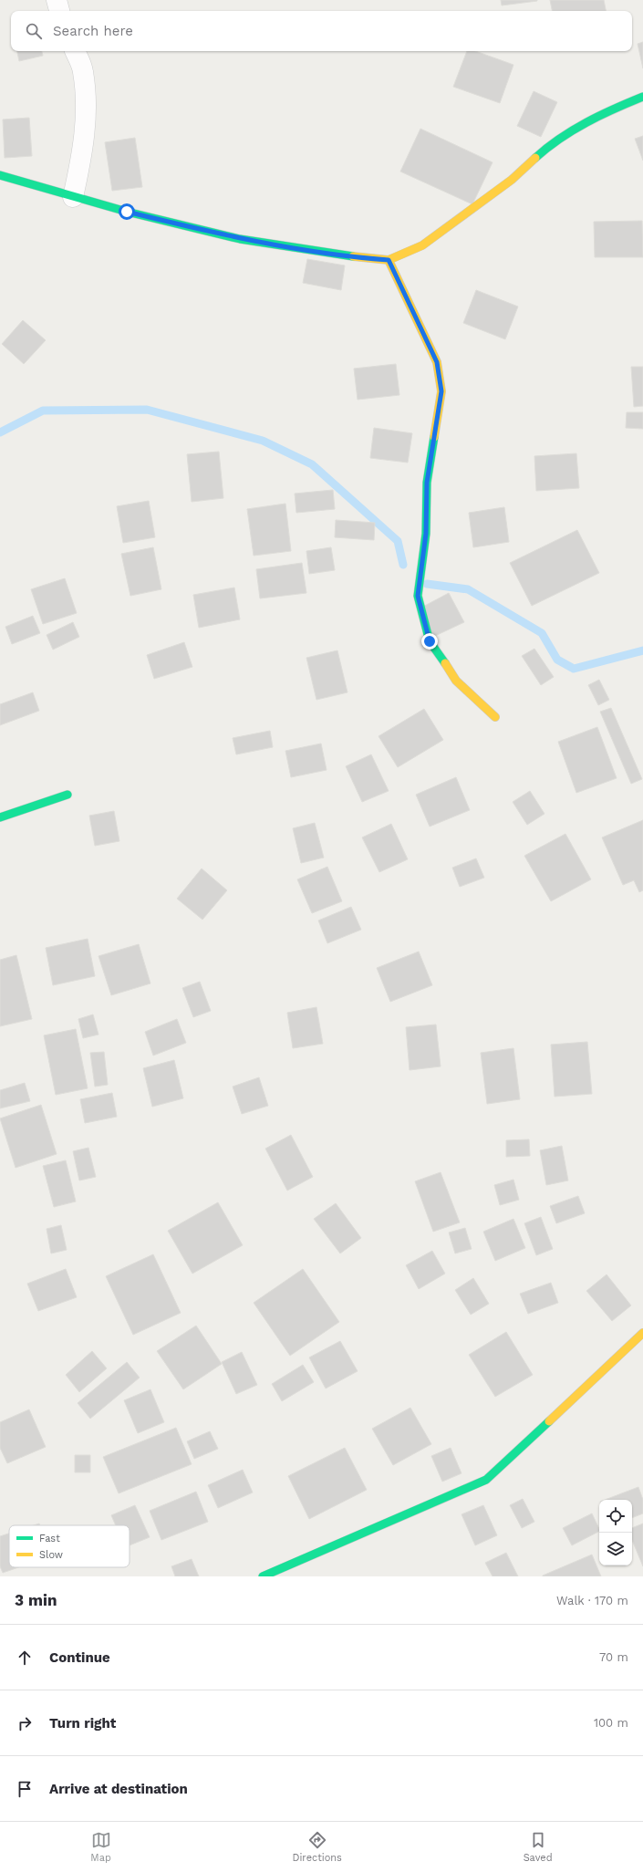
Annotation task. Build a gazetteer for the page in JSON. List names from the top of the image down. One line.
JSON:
{"legend":["Fast","Slow"],"page":{"search":"Search here","heading":["3 min","Walk · 170 m"],"list":[["Continue","70 m"],["Turn right","100 m"],"Arrive at destination"],"nav":["Map","Directions","Saved"]}}
